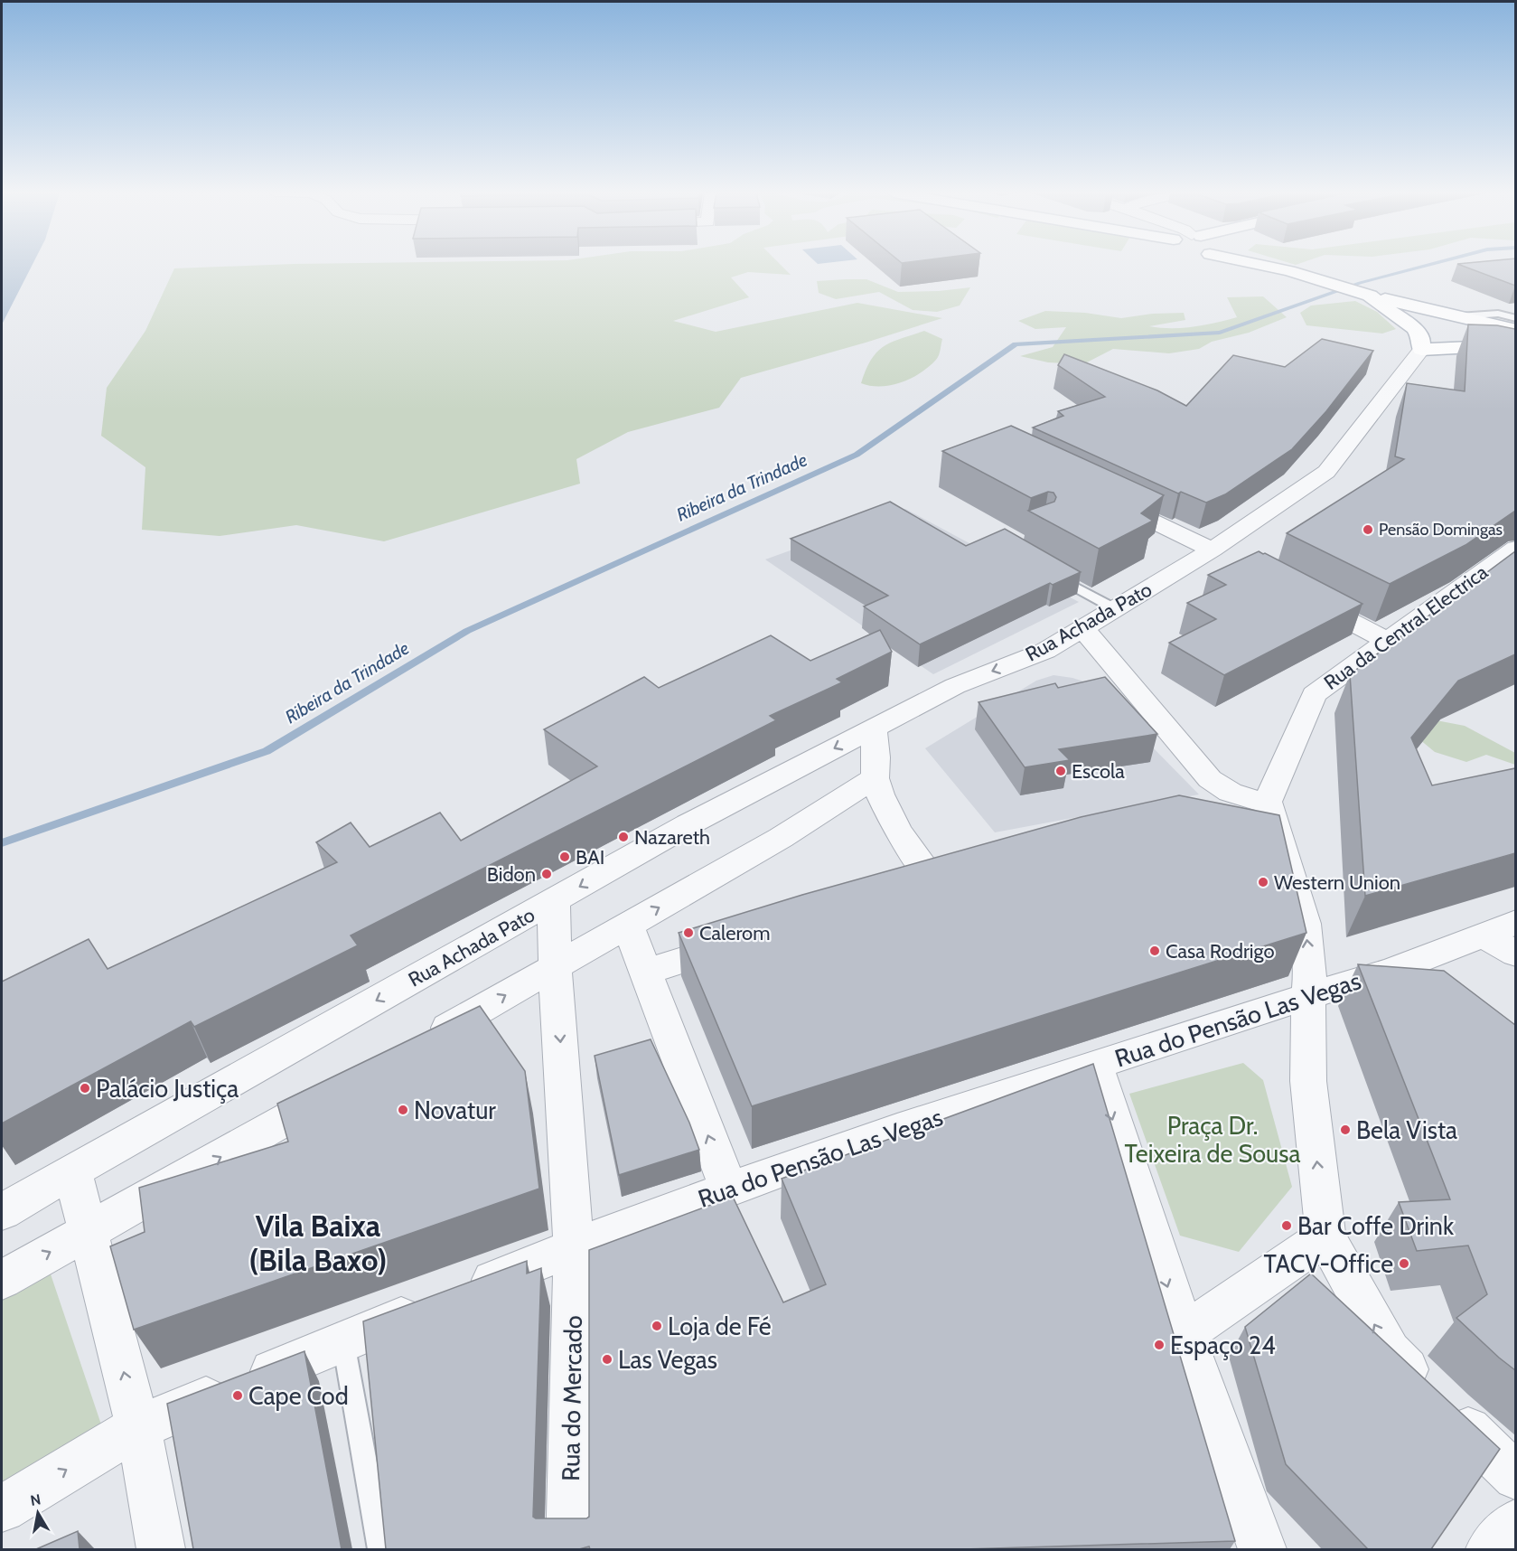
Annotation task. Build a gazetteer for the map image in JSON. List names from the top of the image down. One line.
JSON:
{"streets":{"street":["Rua Achada Pato","Rua da Central Electrica","Rua do Pensão Las Vegas","Rua do Mercado"]},"crossings":[["Rua Achada Pato","Rua do Mercado"],["Rua do Pensão Las Vegas","Rua do Mercado"]],"districts":["Vila Baixa (Bila Baxo)"],"water":["Ribeira da Trindade"],"parks":["Praça Dr. Teixeira de Sousa"],"places":["Pensão Domingas","Escola","Nazareth","BAI","Bidon","Western Union","Calerom","Casa Rodrigo","Palácio Justiça","Novatur","Bela Vista","Bar Coffe Drink","TACV-Office","Loja de Fé","Espaço 24","Las Vegas","Cape Cod"],"north":"top"}
